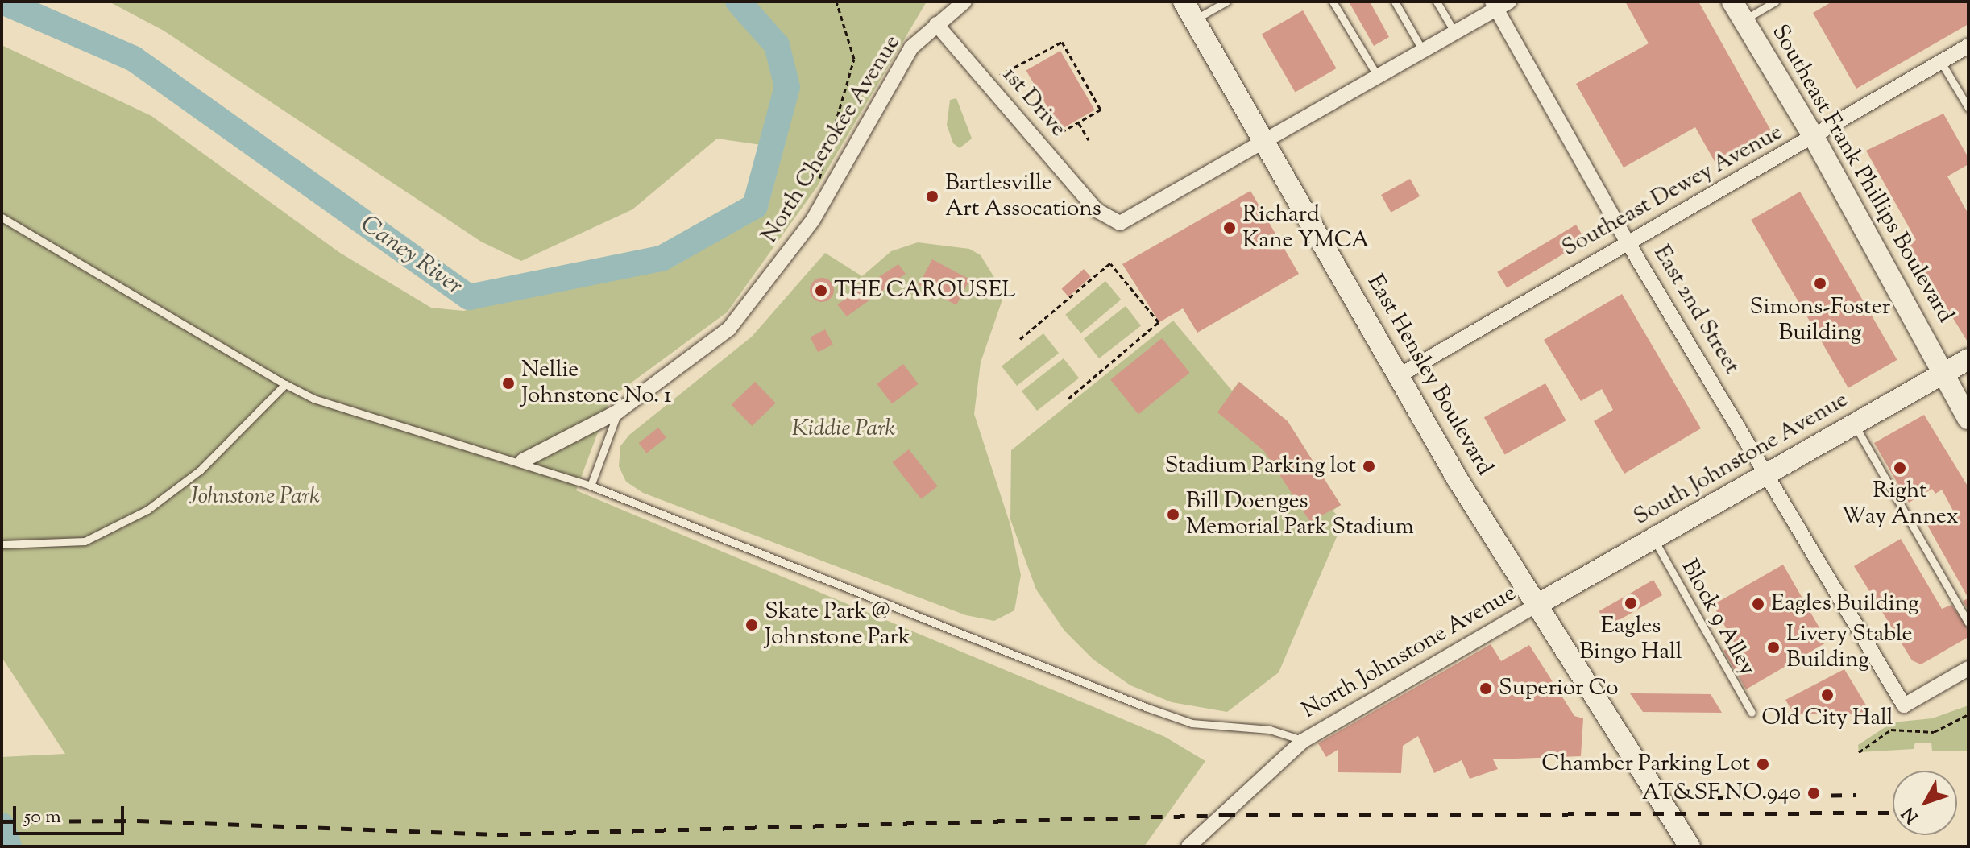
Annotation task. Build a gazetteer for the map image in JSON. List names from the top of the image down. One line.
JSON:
{"streets":{"street":["1st Drive","North Cherokee Avenue","Southeast Frank Phillips Boulevard","Southeast Dewey Avenue","East 2nd Street","East Hensley Boulevard","South Johnstone Avenue","North Johnstone Avenue"],"lane":["Block 9 Alley"]},"crossings":[["1st Drive","North Cherokee Avenue"],["1st Drive","East Hensley Boulevard"],["Southeast Frank Phillips Boulevard","Southeast Dewey Avenue"],["Southeast Frank Phillips Boulevard","South Johnstone Avenue"],["Southeast Dewey Avenue","East 2nd Street"],["Southeast Dewey Avenue","East Hensley Boulevard"],["East 2nd Street","South Johnstone Avenue"],["East Hensley Boulevard","South Johnstone Avenue"],["East Hensley Boulevard","North Johnstone Avenue"],["South Johnstone Avenue","Block 9 Alley"],["South Johnstone Avenue","North Johnstone Avenue"]],"water":["Caney River"],"parks":["Kiddie Park","Johnstone Park"],"places":["Bartlesville Art Assocations","Richard Kane YMCA","Simons-Foster Building","THE CAROUSEL","Nellie Johnstone No. 1","Stadium Parking lot","Right Way Annex","Bill Doenges Memorial Park Stadium","Eagles Bingo Hall","Eagles Building","Skate Park @ Johnstone Park","Livery Stable Building","Superior Co","Old City Hall","Chamber Parking Lot","AT&SF NO.940"],"scale_bar":"50 m","north":"bottom left"}
